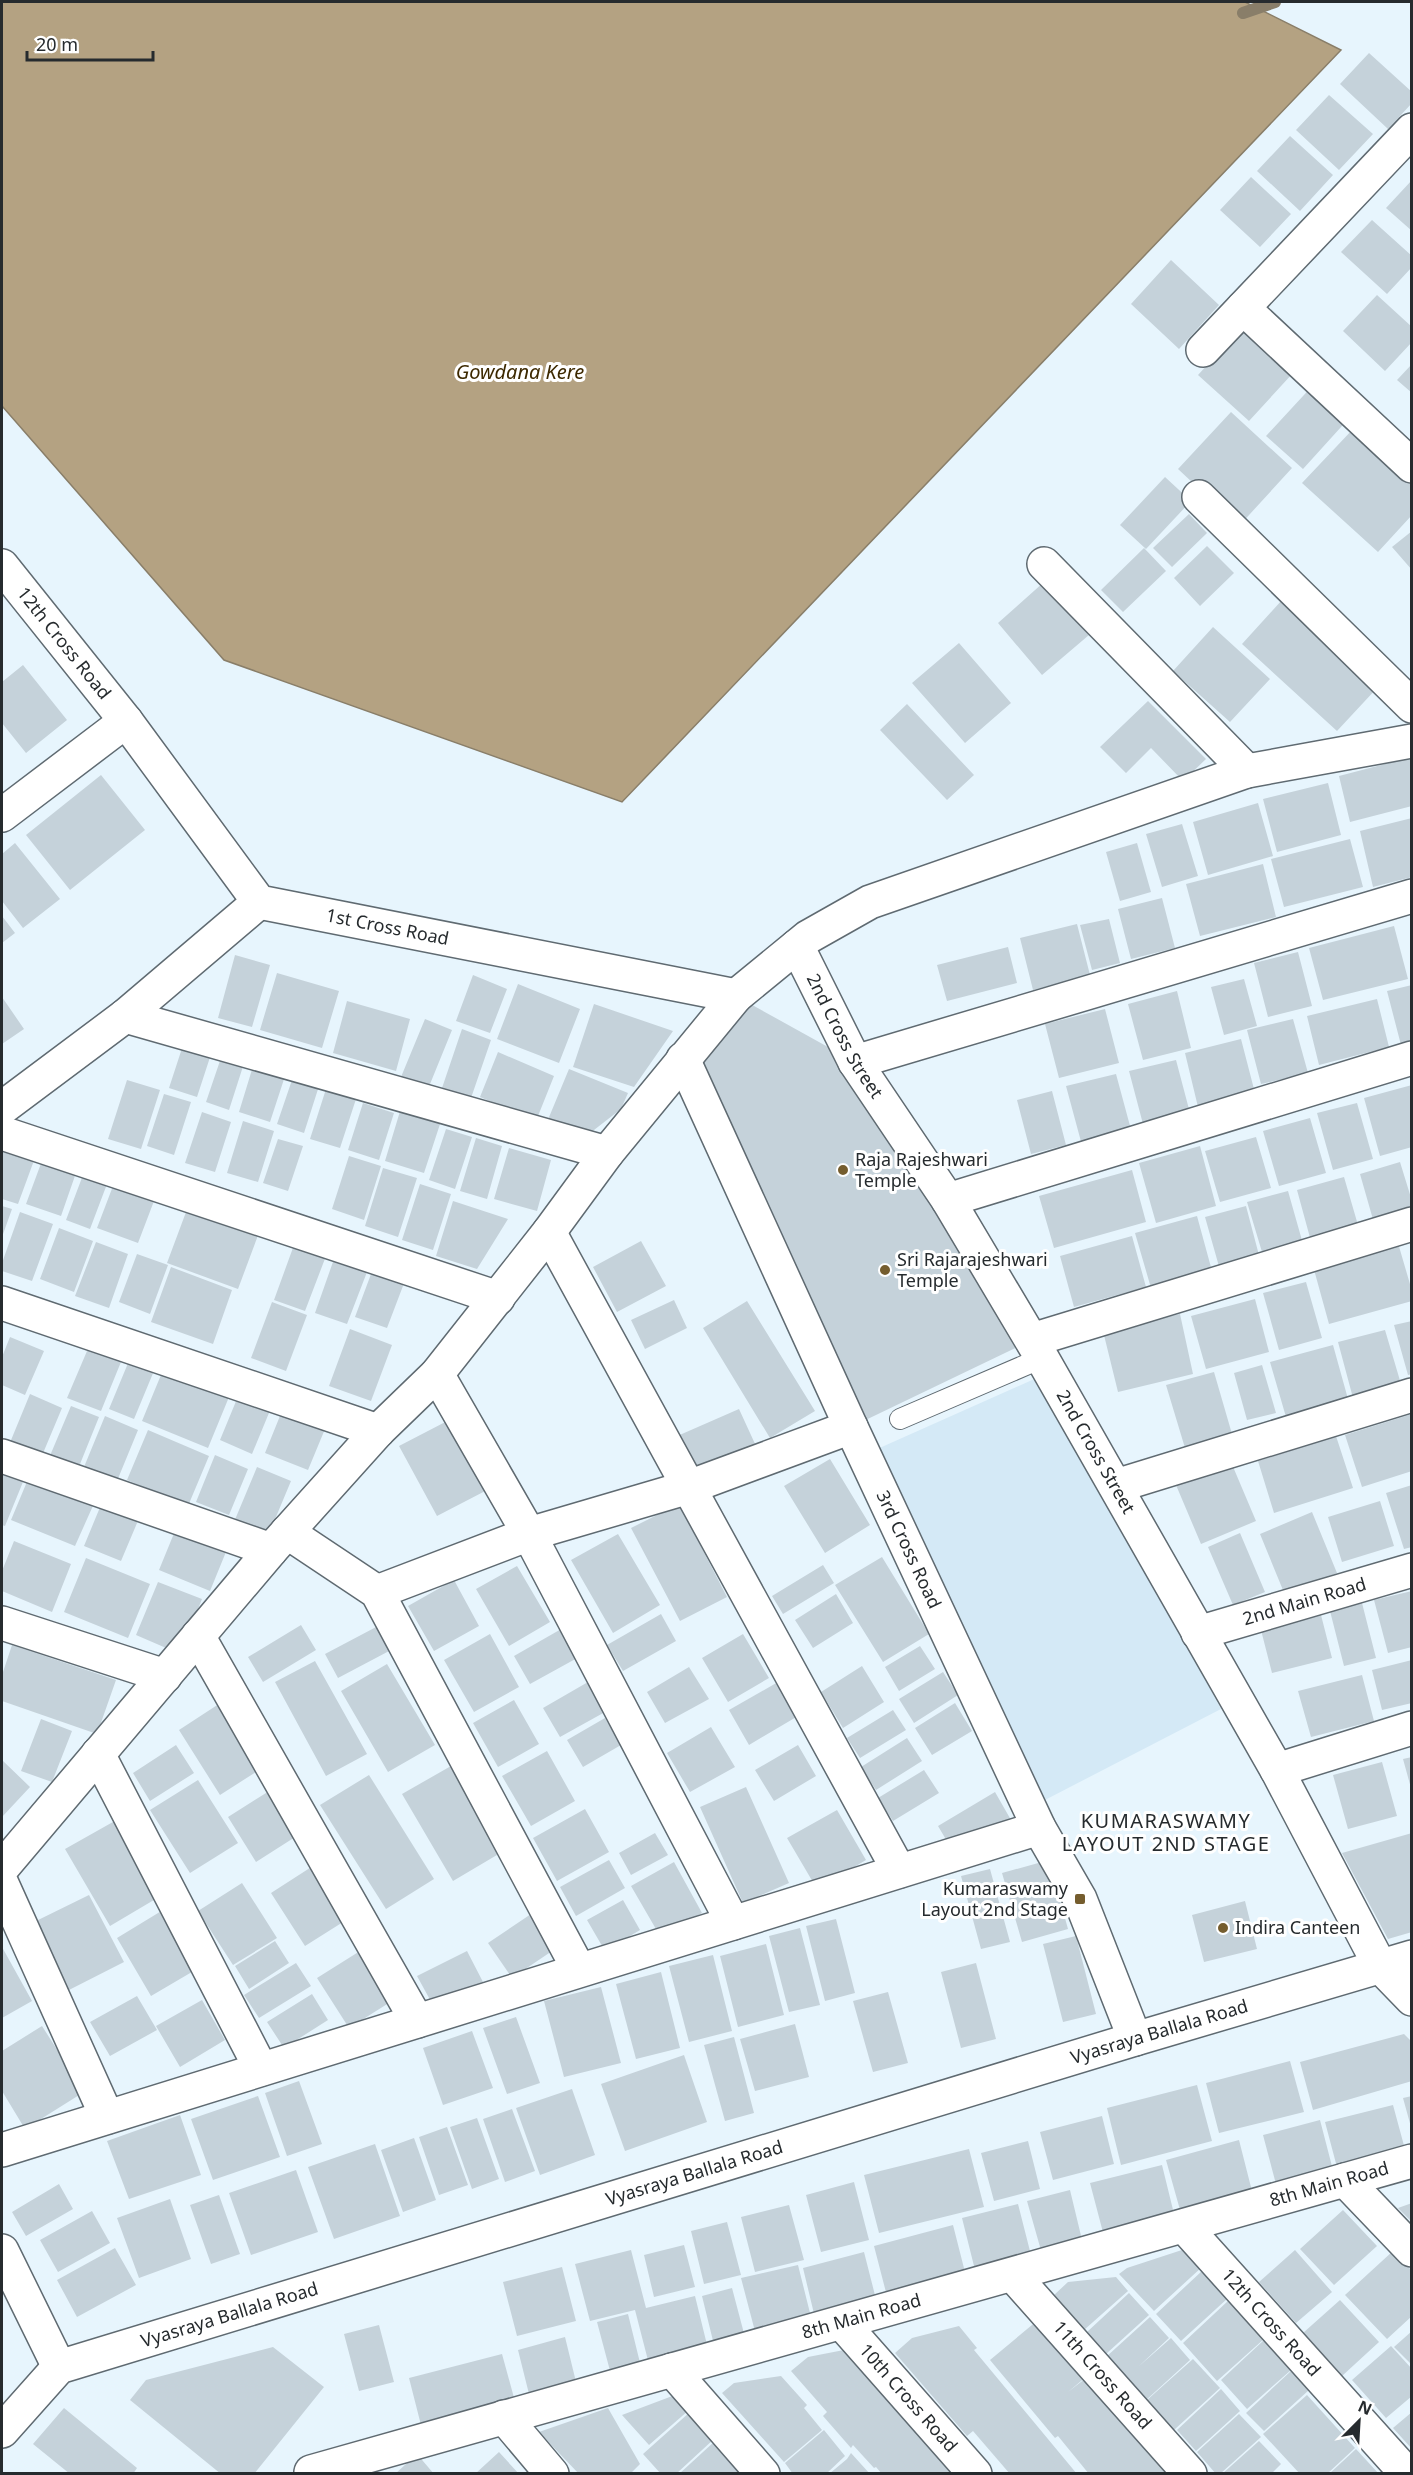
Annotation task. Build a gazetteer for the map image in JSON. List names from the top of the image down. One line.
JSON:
{"streets":{"street":["12th Cross Road","1st Cross Road","2nd Cross Street","3rd Cross Road","2nd Main Road","Vyasraya Ballala Road","8th Main Road","11th Cross Road","10th Cross Road"]},"crossings":[["12th Cross Road","8th Main Road"],["2nd Cross Street","2nd Main Road"],["2nd Cross Street","Vyasraya Ballala Road"],["3rd Cross Road","Vyasraya Ballala Road"],["8th Main Road","11th Cross Road"],["8th Main Road","10th Cross Road"]],"districts":["KUMARASWAMY LAYOUT 2ND STAGE"],"water":["Gowdana Kere"],"places":{"other":["Raja Rajeshwari Temple","Sri Rajarajeshwari Temple","Indira Canteen"],"transit":["Kumaraswamy Layout 2nd Stage"]},"scale_bar":"20 m","north":"top right"}
